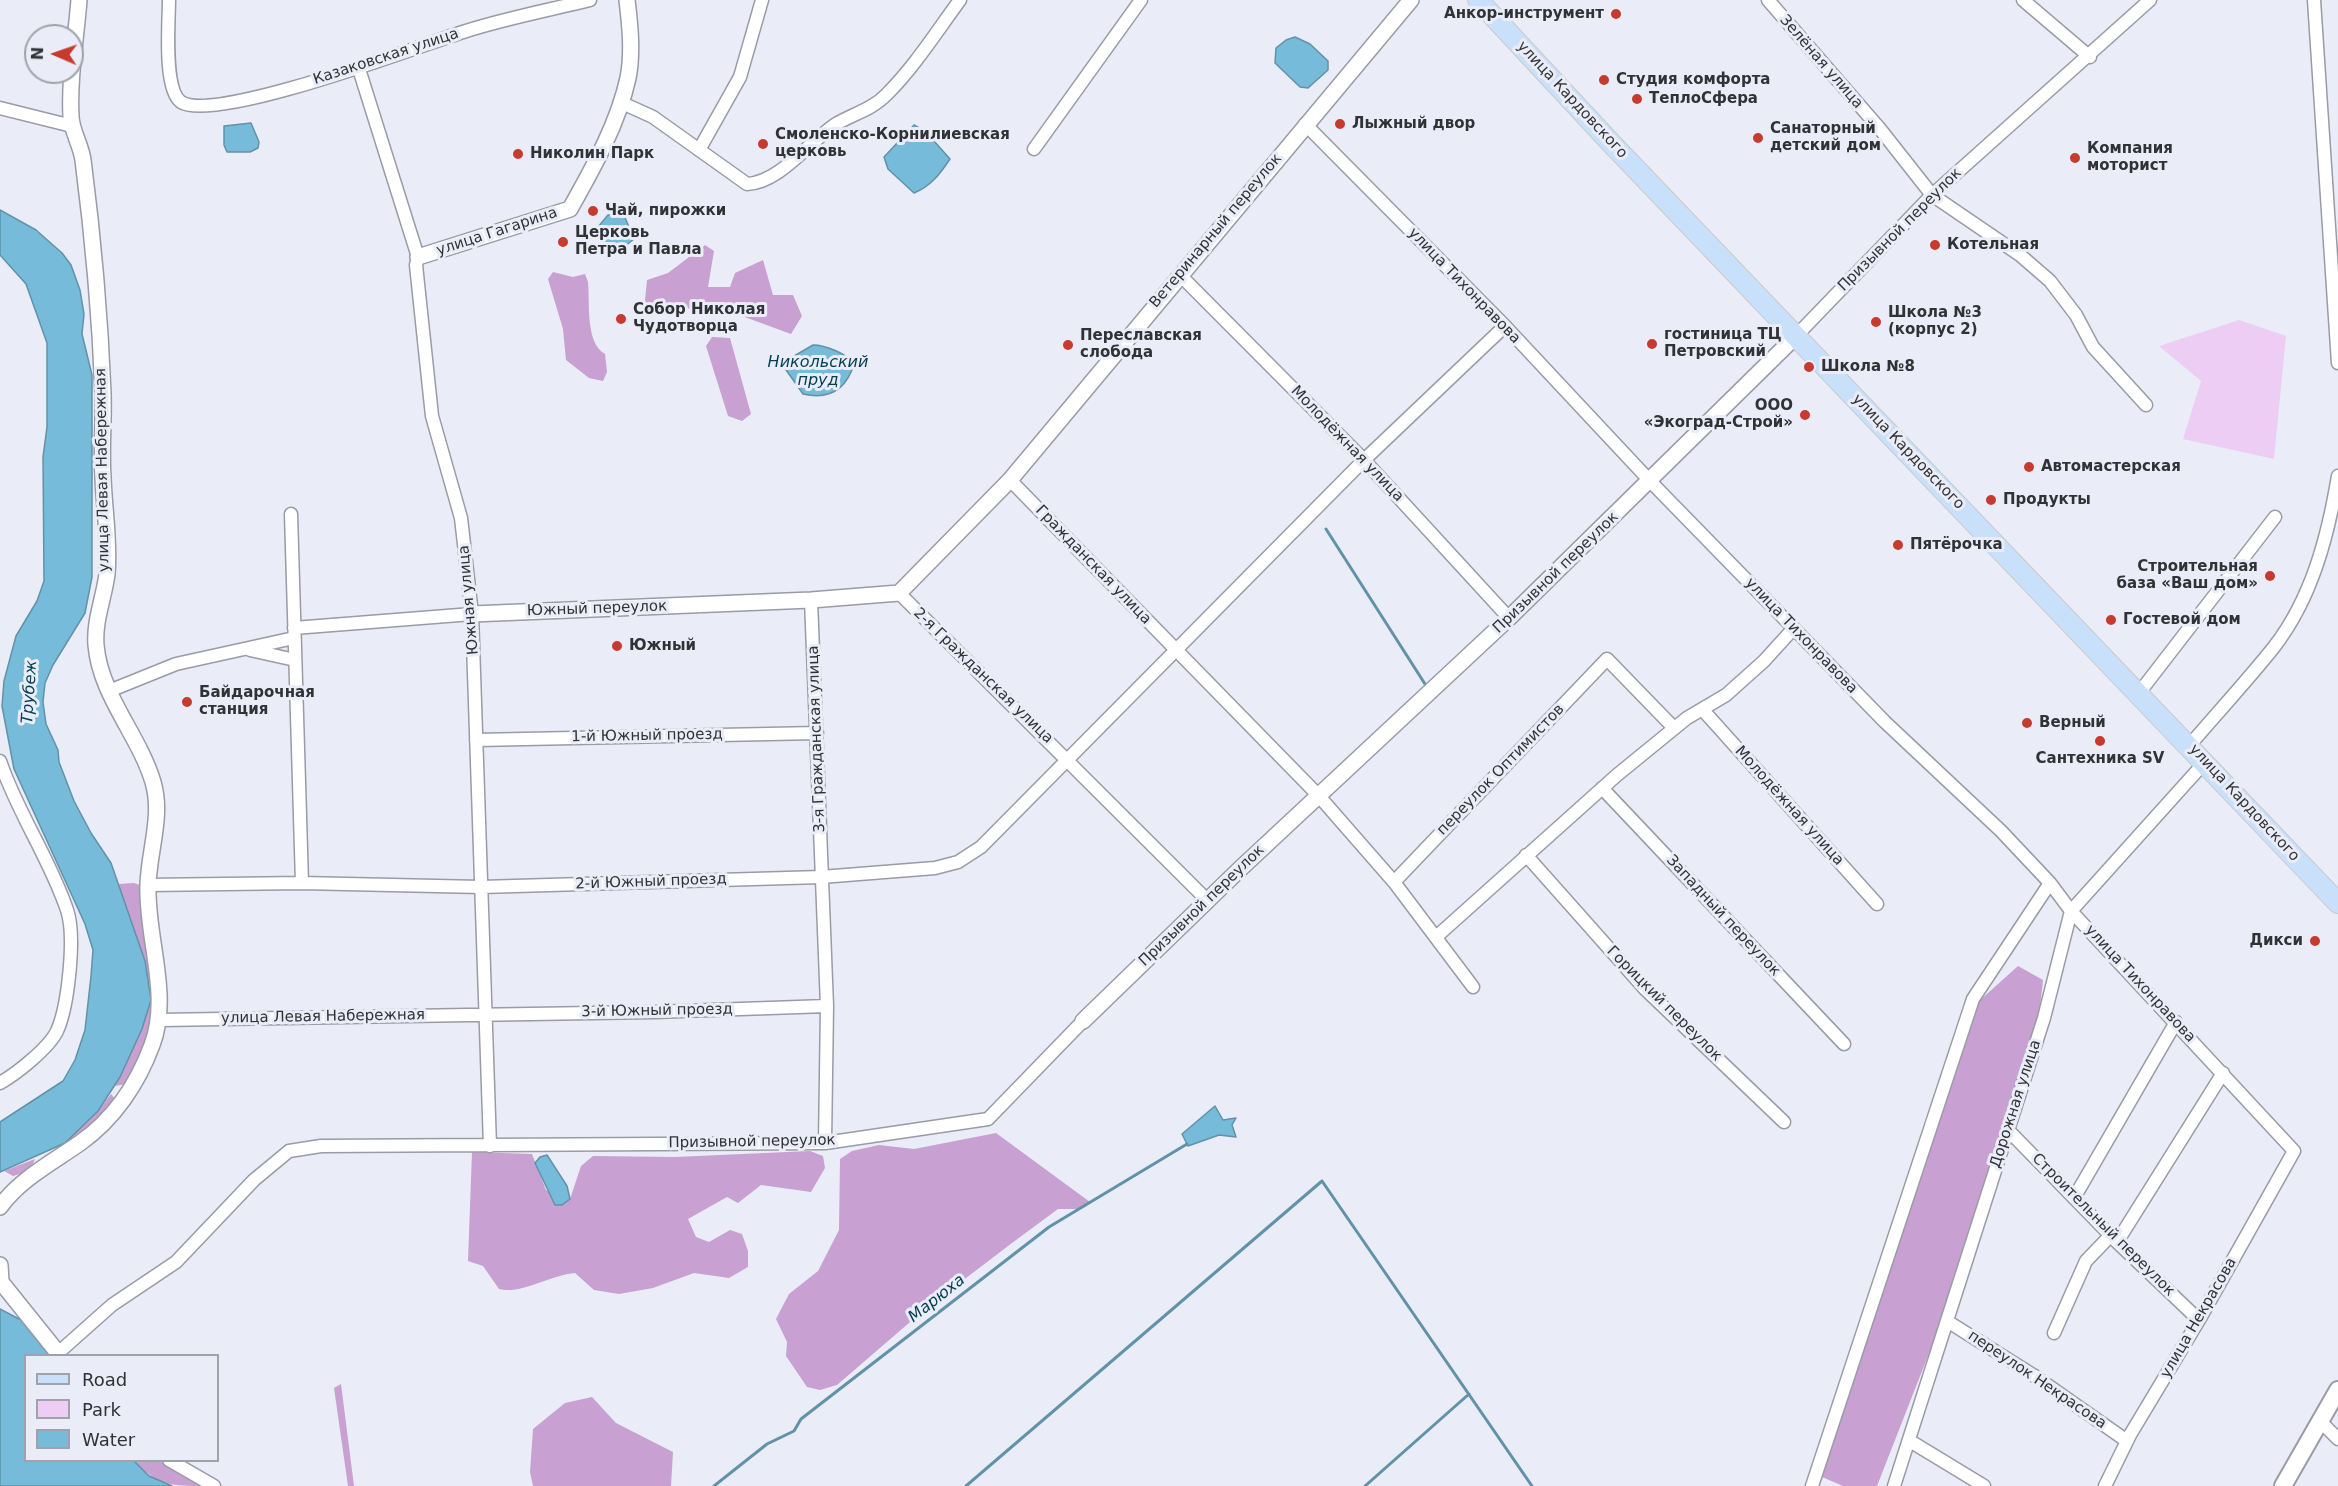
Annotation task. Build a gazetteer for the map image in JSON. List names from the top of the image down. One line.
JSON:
{"streets":{"main road":["улица Кардовского"],"street":["Казаковская улица","Зелёная улица","Призывной переулок","Ветеринарный переулок","улица Гагарина","улица Тихонравова","Молодёжная улица","улица Левая Набережная","Гражданская улица","Южная улица","Южный переулок","2-я Гражданская улица","1-й Южный проезд","3-я Гражданская улица","переулок Оптимистов","2-й Южный проезд","Западный переулок","Горицкий переулок","3-й Южный проезд","Дорожная улица","Строительный переулок","улица Некрасова","переулок Некрасова"]},"crossings":[["Казаковская улица","Южная улица"],["Зелёная улица","Призывной переулок"],["улица Кардовского","Призывной переулок"],["улица Кардовского","Дорожная улица"],["Призывной переулок","улица Тихонравова"],["Призывной переулок","Молодёжная улица"],["Призывной переулок","Гражданская улица"],["Призывной переулок","Южная улица"],["Призывной переулок","2-я Гражданская улица"],["Призывной переулок","3-я Гражданская улица"],["Ветеринарный переулок","улица Тихонравова"],["Ветеринарный переулок","Молодёжная улица"],["Ветеринарный переулок","Гражданская улица"],["Ветеринарный переулок","Южный переулок"],["Ветеринарный переулок","2-я Гражданская улица"],["улица Гагарина","Южная улица"],["улица Тихонравова","Дорожная улица"],["улица Тихонравова","улица Некрасова"],["улица Левая Набережная","Южная улица"],["улица Левая Набережная","Южный переулок"],["улица Левая Набережная","2-й Южный проезд"],["улица Левая Набережная","3-й Южный проезд"],["Гражданская улица","переулок Оптимистов"],["Южная улица","Южный переулок"],["Южная улица","1-й Южный проезд"],["Южная улица","2-й Южный проезд"],["Южная улица","3-й Южный проезд"],["Южный переулок","2-я Гражданская улица"],["Южный переулок","3-я Гражданская улица"],["1-й Южный проезд","3-я Гражданская улица"],["3-я Гражданская улица","2-й Южный проезд"],["3-я Гражданская улица","3-й Южный проезд"],["Дорожная улица","Строительный переулок"],["Дорожная улица","переулок Некрасова"],["Строительный переулок","улица Некрасова"],["улица Некрасова","переулок Некрасова"]],"water":["Никольский пруд","Трубеж","Марюха"],"places":["Анкор-инструмент","Студия комфорта","ТеплоСфера","Лыжный двор","Санаторный детский дом","Смоленско-Корнилиевская церковь","Николин Парк","Компания моторист","Чай, пирожки","Церковь Петра и Павла","Котельная","Собор Николая Чудотворца","Школа №3 (корпус 2)","гостиница ТЦ Петровский","Переславская слобода","Школа №8","ООО «Экоград-Строй»","Автомастерская","Продукты","Пятёрочка","Строительная база «Ваш дом»","Гостевой дом","Южный","Байдарочная станция","Верный","Сантехника SV","Дикси"],"legend":["Road","Park","Water"],"north":"left"}
